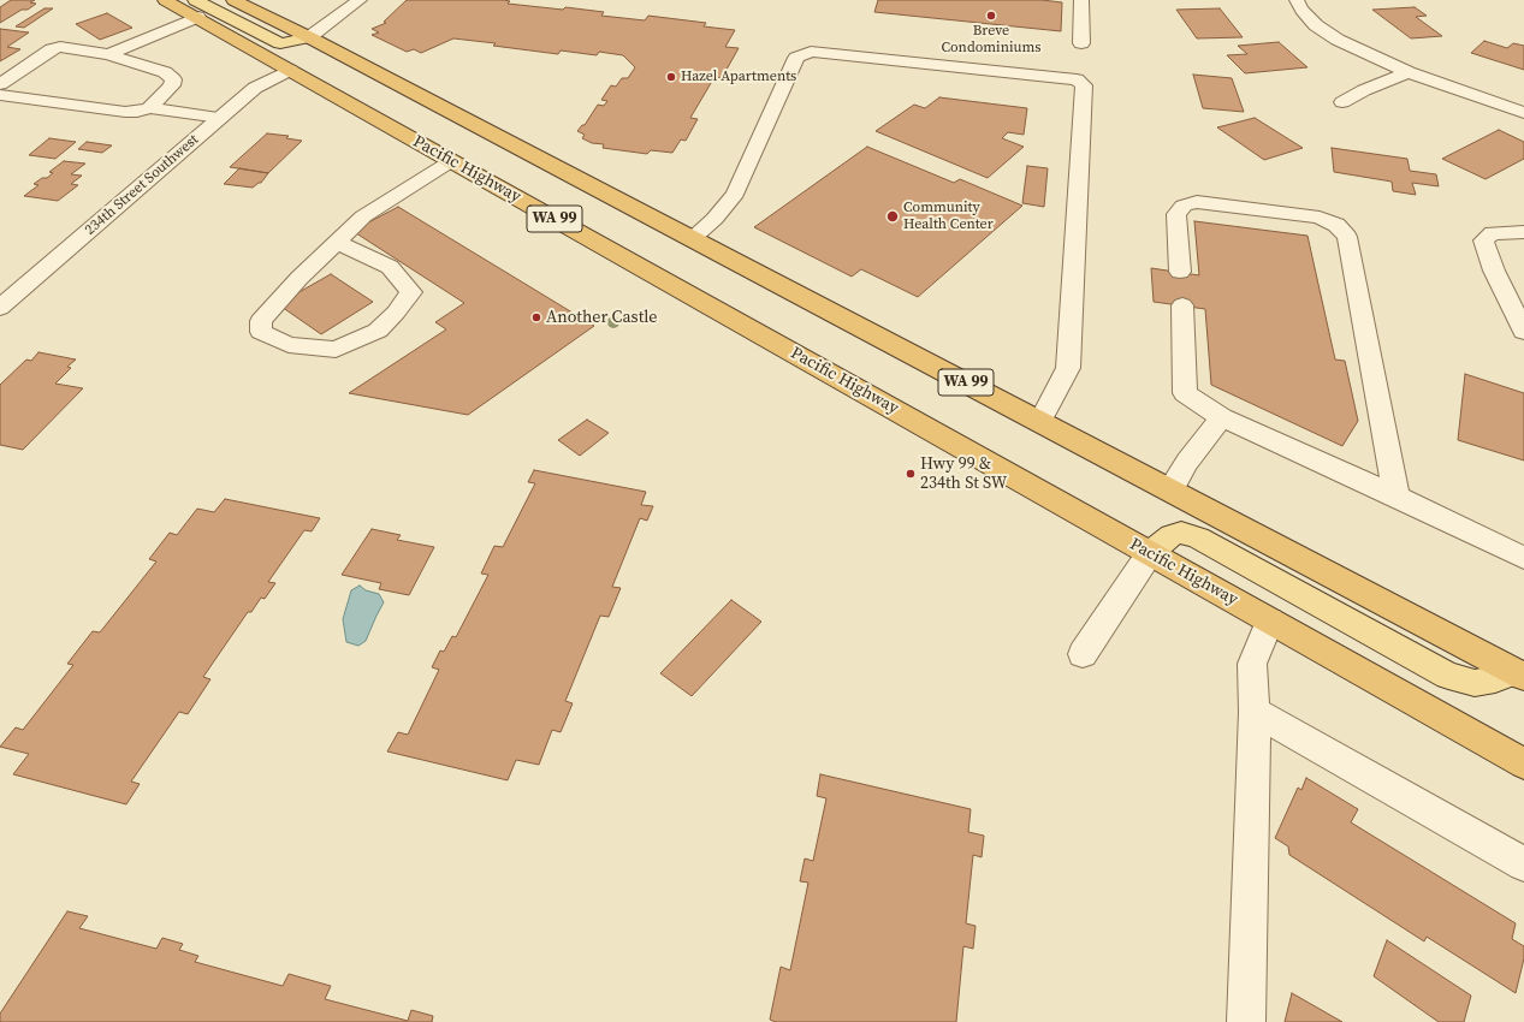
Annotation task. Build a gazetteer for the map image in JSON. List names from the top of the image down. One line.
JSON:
{"streets":{"highway":["Pacific Highway","WA 99"],"street":["234th Street Southwest"]},"crossings":[["Pacific Highway","234th Street Southwest"]],"places":["Breve Condominiums","Hazel Apartments","Community Health Center","Another Castle","Hwy 99 & 234th St SW"]}
